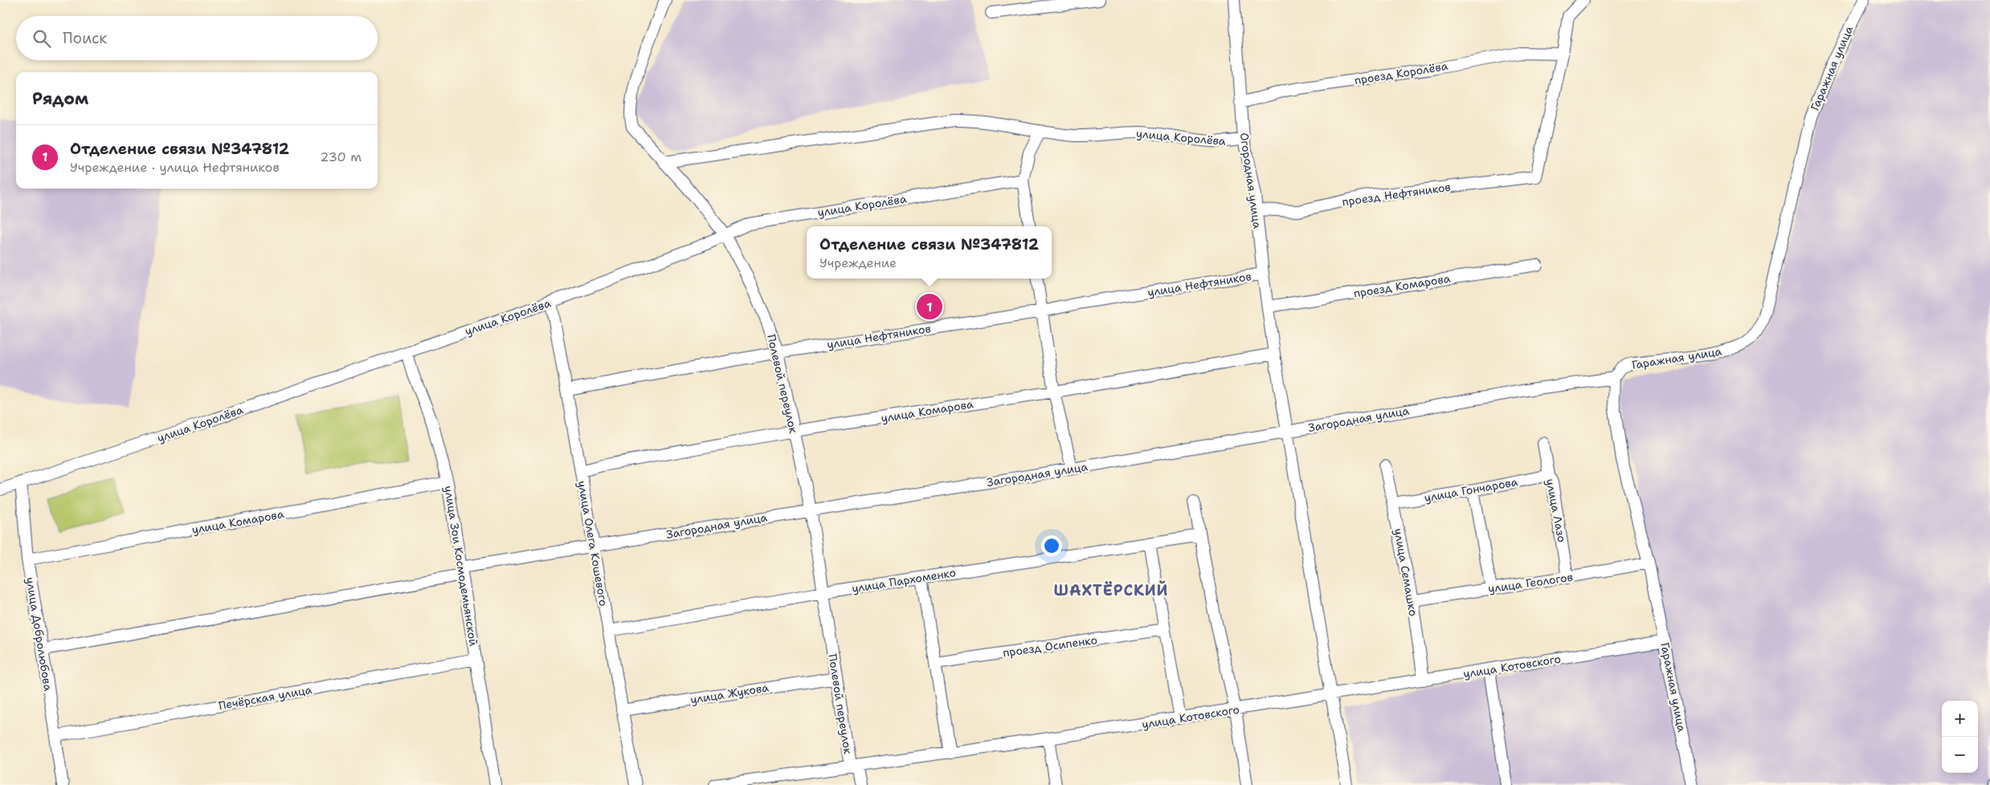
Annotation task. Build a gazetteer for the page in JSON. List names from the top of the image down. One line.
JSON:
{"streets":{"street":["Гаражная улица","проезд Королёва","улица Королёва","Огородная улица","проезд Нефтяников","улица Нефтяников","проезд Комарова","Полевой переулок","улица Комарова","Загородная улица","улица Гончарова","улица Лазо","улица Олега Кошевого","улица Зои Космодемьянской","улица Семашко","улица Пархоменко","улица Геологов","улица Добролюбова","проезд Осипенко","улица Котовского","улица Жукова","Печёрская улица"]},"crossings":[["Гаражная улица","Загородная улица"],["Гаражная улица","улица Геологов"],["Гаражная улица","улица Котовского"],["проезд Королёва","Огородная улица"],["проезд Королёва","проезд Нефтяников"],["улица Королёва","Огородная улица"],["улица Королёва","Полевой переулок"],["улица Королёва","улица Олега Кошевого"],["улица Королёва","улица Зои Космодемьянской"],["улица Королёва","улица Добролюбова"],["Огородная улица","проезд Нефтяников"],["Огородная улица","улица Нефтяников"],["Огородная улица","проезд Комарова"],["Огородная улица","улица Комарова"],["Огородная улица","Загородная улица"],["Огородная улица","улица Котовского"],["улица Нефтяников","Полевой переулок"],["улица Нефтяников","улица Олега Кошевого"],["Полевой переулок","улица Комарова"],["Полевой переулок","Загородная улица"],["Полевой переулок","улица Пархоменко"],["Полевой переулок","улица Котовского"],["Полевой переулок","улица Жукова"],["улица Комарова","улица Олега Кошевого"],["улица Комарова","улица Зои Космодемьянской"],["улица Комарова","улица Добролюбова"],["Загородная улица","улица Олега Кошевого"],["Загородная улица","улица Зои Космодемьянской"],["улица Гончарова","улица Лазо"],["улица Гончарова","улица Семашко"],["улица Лазо","улица Геологов"],["улица Олега Кошевого","улица Пархоменко"],["улица Олега Кошевого","улица Жукова"],["улица Зои Космодемьянской","Печёрская улица"],["улица Семашко","улица Геологов"],["улица Семашко","улица Котовского"],["улица Добролюбова","Печёрская улица"]],"districts":["ШАХТЁРСКИЙ"],"page":{"search":"Поиск","heading":"Рядом","list":[{"mark":"1","name":"Отделение связи №347812","note":"Учреждение · улица Нефтяников","value":"230 m"}],"popup":["Отделение связи №347812","Учреждение"],"pins":"1","map_buttons":["+","−"]}}
